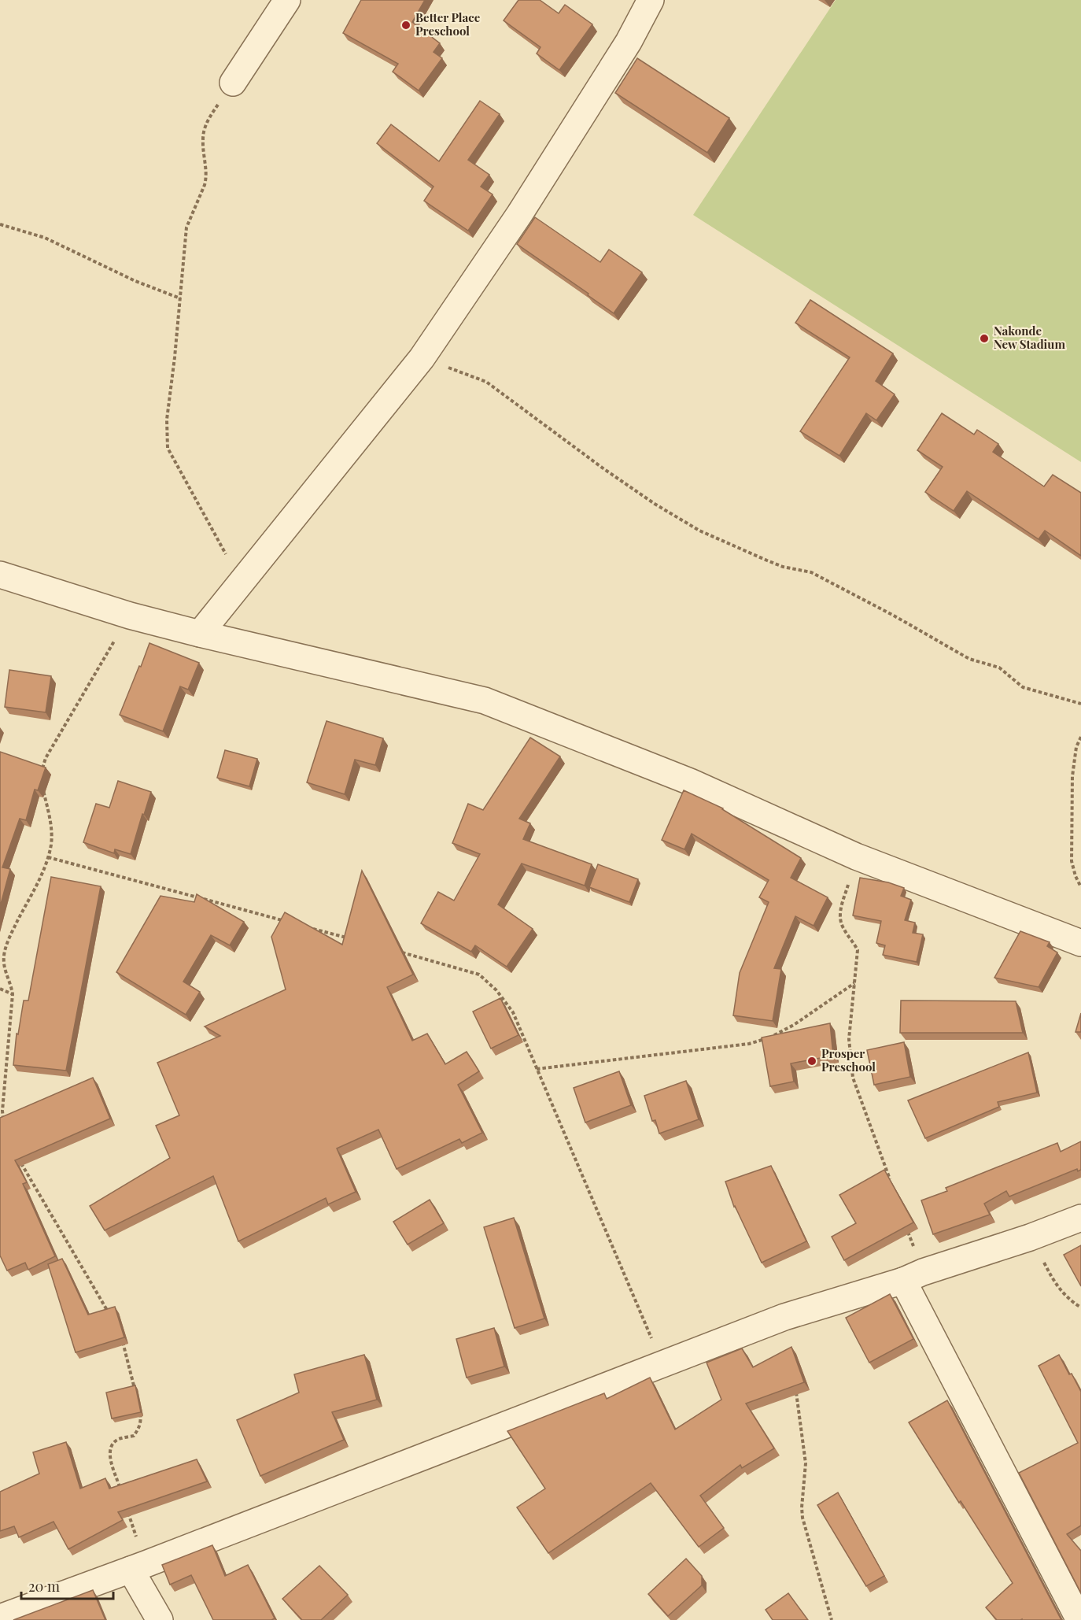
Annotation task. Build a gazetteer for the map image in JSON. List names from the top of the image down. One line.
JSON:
{"places":["Better Place Preschool","Nakonde New Stadium","Prosper Preschool"],"scale_bar":"20 m"}
